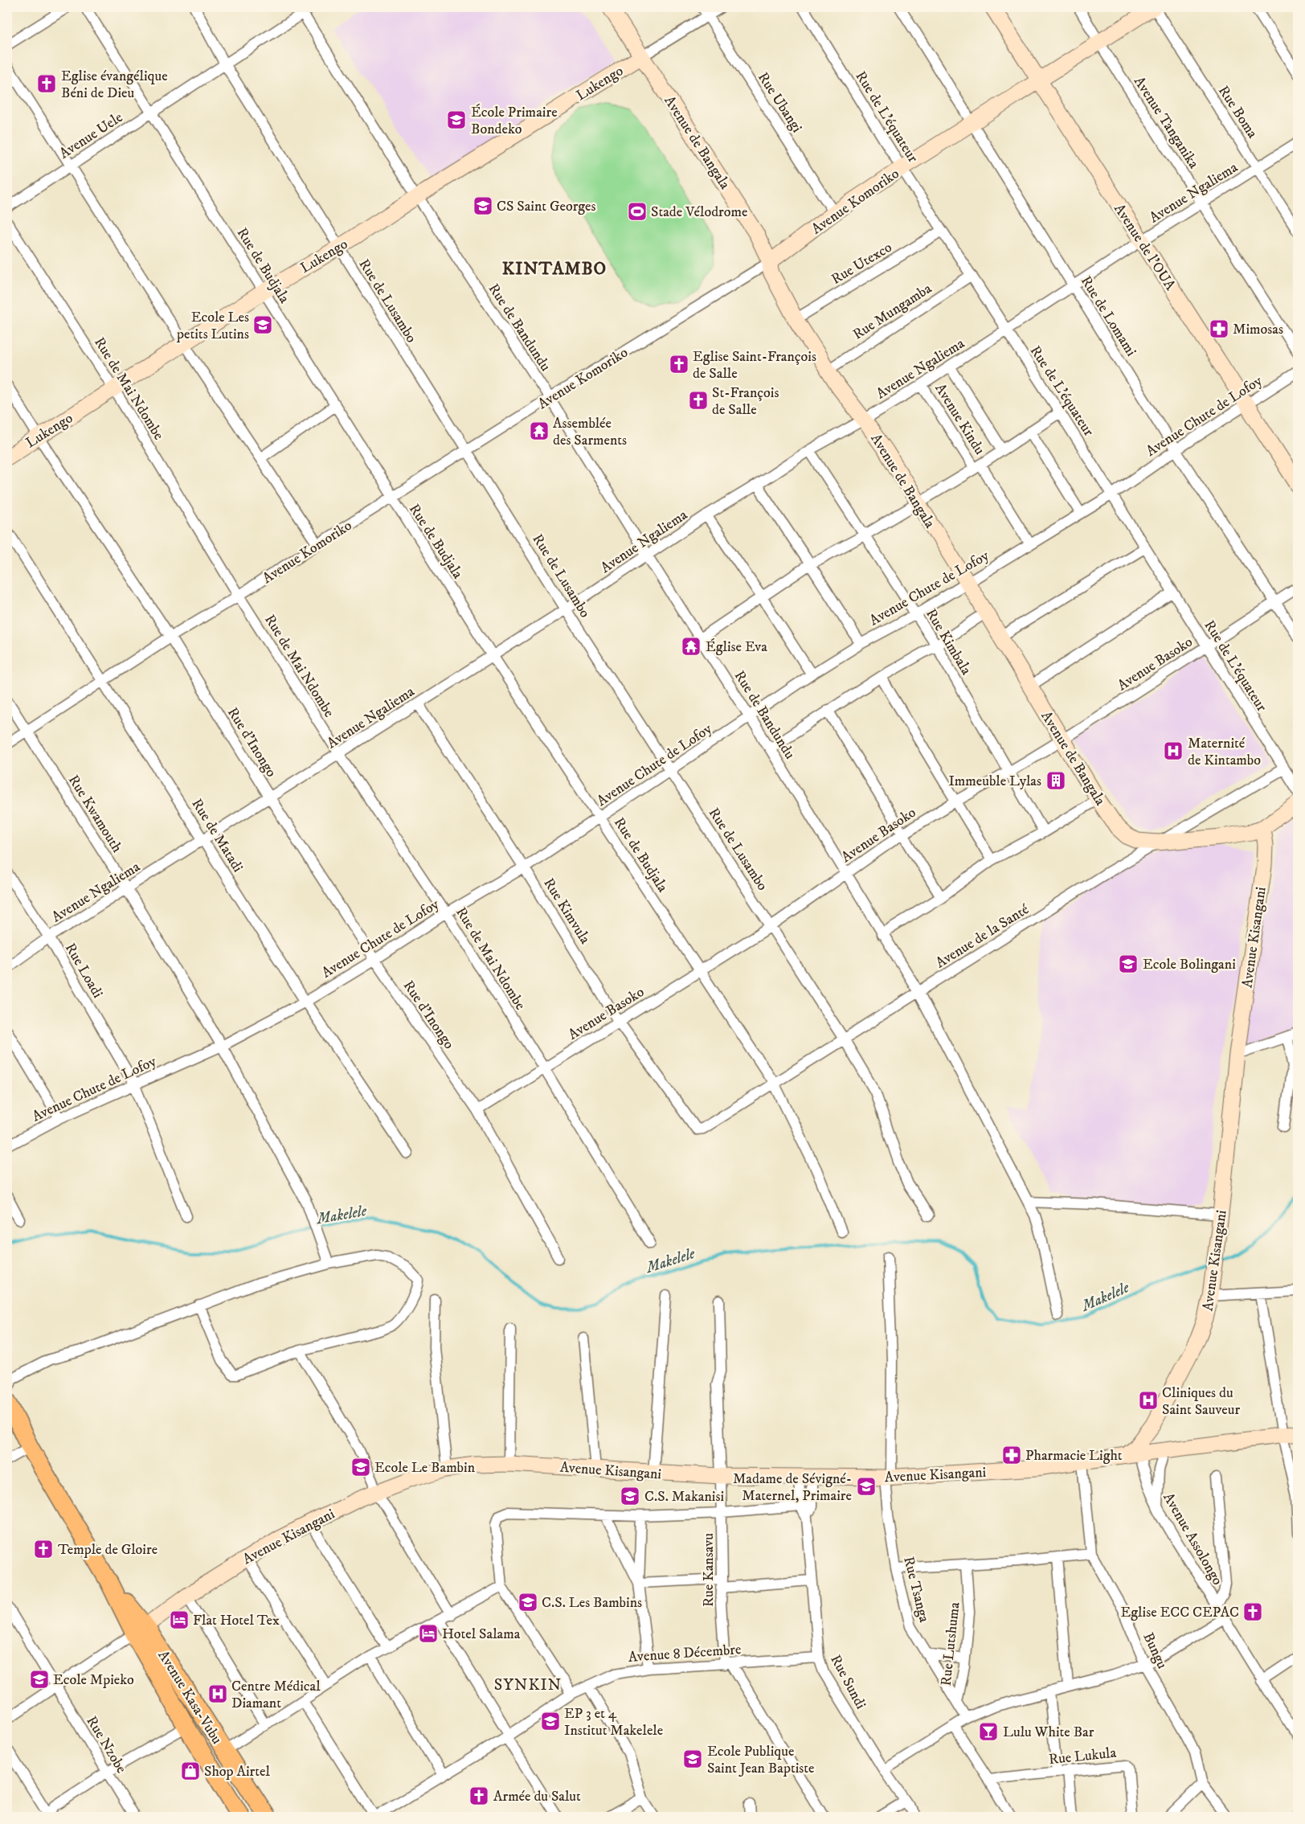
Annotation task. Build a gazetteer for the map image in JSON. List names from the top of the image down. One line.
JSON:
{"streets":{"main road":["Avenue Kasa-Vubu"],"street":["Lukengo","Rue Ubangi","Rue Boma","Rue de L'équateur","Avenue Tanganika","Avenue Uele","Avenue de Bangala","Avenue Ngaliema","Avenue Komoriko","Avenue de l’OUA","Rue Utexco","Rue de Budjala","Rue de Lusambo","Rue Mungamba","Rue de Lomami","Rue de Bandundu","Rue de Mai Ndombe","Avenue Chute de Lofoy","Avenue Kindu","Rue Kimbala","Avenue Basoko","Rue d'Inongo","Rue Kwamouth","Rue de Matadi","Rue Kimvula","Avenue de la Santé","Avenue Kisangani","Rue Loadi","Avenue Assolongo","Rue Kansavu","Rue Tsanga","Rue Lutshuma","Bungu","Avenue 8 Décembre","Rue Sundi","Rue Nzobe","Rue Lukula"]},"crossings":[["Lukengo","Avenue de Bangala"],["Lukengo","Rue de Budjala"],["Lukengo","Rue de Lusambo"],["Lukengo","Rue de Bandundu"],["Lukengo","Rue de Mai Ndombe"],["Lukengo","Rue d'Inongo"],["Rue Ubangi","Avenue Komoriko"],["Rue Boma","Avenue Ngaliema"],["Rue Boma","Avenue Komoriko"],["Rue de L'équateur","Avenue Ngaliema"],["Rue de L'équateur","Avenue Komoriko"],["Rue de L'équateur","Rue Utexco"],["Rue de L'équateur","Rue Mungamba"],["Rue de L'équateur","Avenue Chute de Lofoy"],["Rue de L'équateur","Avenue Basoko"],["Rue de L'équateur","Avenue de la Santé"],["Avenue Tanganika","Avenue Ngaliema"],["Avenue Tanganika","Avenue Komoriko"],["Avenue Uele","Rue de Budjala"],["Avenue Uele","Rue de Lusambo"],["Avenue Uele","Rue de Bandundu"],["Avenue de Bangala","Avenue Ngaliema"],["Avenue de Bangala","Avenue Komoriko"],["Avenue de Bangala","Rue Utexco"],["Avenue de Bangala","Rue Mungamba"],["Avenue de Bangala","Avenue Chute de Lofoy"],["Avenue de Bangala","Avenue Basoko"],["Avenue de Bangala","Avenue de la Santé"],["Avenue de Bangala","Avenue Kisangani"],["Avenue Ngaliema","Avenue de l’OUA"],["Avenue Ngaliema","Rue de Budjala"],["Avenue Ngaliema","Rue de Lusambo"],["Avenue Ngaliema","Rue de Lomami"],["Avenue Ngaliema","Rue de Bandundu"],["Avenue Ngaliema","Rue de Mai Ndombe"],["Avenue Ngaliema","Avenue Kindu"],["Avenue Ngaliema","Rue Kimbala"],["Avenue Ngaliema","Rue d'Inongo"],["Avenue Ngaliema","Rue Kwamouth"],["Avenue Ngaliema","Rue de Matadi"],["Avenue Ngaliema","Rue Kimvula"],["Avenue Ngaliema","Rue Loadi"],["Avenue Komoriko","Avenue de l’OUA"],["Avenue Komoriko","Rue de Budjala"],["Avenue Komoriko","Rue de Lusambo"],["Avenue Komoriko","Rue de Lomami"],["Avenue Komoriko","Rue de Bandundu"],["Avenue Komoriko","Rue de Mai Ndombe"],["Avenue Komoriko","Rue d'Inongo"],["Avenue Komoriko","Rue Kwamouth"],["Avenue Komoriko","Rue de Matadi"],["Avenue de l’OUA","Avenue Chute de Lofoy"],["Rue de Budjala","Avenue Chute de Lofoy"],["Rue de Budjala","Avenue Basoko"],["Rue de Budjala","Avenue de la Santé"],["Rue de Lusambo","Avenue Chute de Lofoy"],["Rue de Lusambo","Avenue Basoko"],["Rue de Lusambo","Avenue de la Santé"],["Rue de Lomami","Avenue Chute de Lofoy"],["Rue de Lomami","Avenue Basoko"],["Rue de Bandundu","Avenue Chute de Lofoy"],["Rue de Bandundu","Avenue Basoko"],["Rue de Bandundu","Avenue de la Santé"],["Rue de Mai Ndombe","Avenue Chute de Lofoy"],["Rue de Mai Ndombe","Avenue Basoko"],["Avenue Chute de Lofoy","Avenue Kindu"],["Avenue Chute de Lofoy","Rue Kimbala"],["Avenue Chute de Lofoy","Rue d'Inongo"],["Avenue Chute de Lofoy","Rue Kwamouth"],["Avenue Chute de Lofoy","Rue de Matadi"],["Avenue Chute de Lofoy","Rue Kimvula"],["Avenue Chute de Lofoy","Rue Loadi"],["Rue Kimbala","Avenue Basoko"],["Avenue Basoko","Rue d'Inongo"],["Avenue Basoko","Rue Kimvula"],["Rue Kimvula","Avenue de la Santé"],["Avenue Kisangani","Avenue Assolongo"],["Avenue Kisangani","Rue Kansavu"],["Avenue Kisangani","Rue Tsanga"],["Avenue Kisangani","Bungu"],["Avenue Kisangani","Rue Sundi"],["Avenue Kisangani","Avenue Kasa-Vubu"],["Rue Kansavu","Avenue 8 Décembre"],["Rue Tsanga","Rue Lutshuma"],["Avenue 8 Décembre","Rue Sundi"]],"districts":["KINTAMBO","SYNKIN"],"water":["Makelele"],"places":{"church":["Eglise évangélique Béni de Dieu","Eglise Saint-François de Salle","St-François de Salle","Temple de Gloire","Eglise ECC CEPAC","Armée du Salut"],"school or university":["École Primaire Bondeko","CS Saint Georges","Ecole Les petits Lutins","Ecole Bolingani","Ecole Le Bambin","Madame de Sévigné- Maternel, Primaire","C.S. Makanisi","C.S. Les Bambins","Ecole Mpieko","EP 3 et 4 Institut Makelele","Ecole Publique Saint Jean Baptiste"],"sports":["Stade Vélodrome"],"pharmacy":["Mimosas","Pharmacie Light"],"temple":["Assemblée des Sarments","Église Eva"],"hospital":["Maternité de Kintambo","Cliniques du Saint Sauveur","Centre Médical Diamant"],"building":["Immeuble Lylas"],"hotel":["Flat Hotel Tex","Hotel Salama"],"bar":["Lulu White Bar"],"shop":["Shop Airtel"]}}
